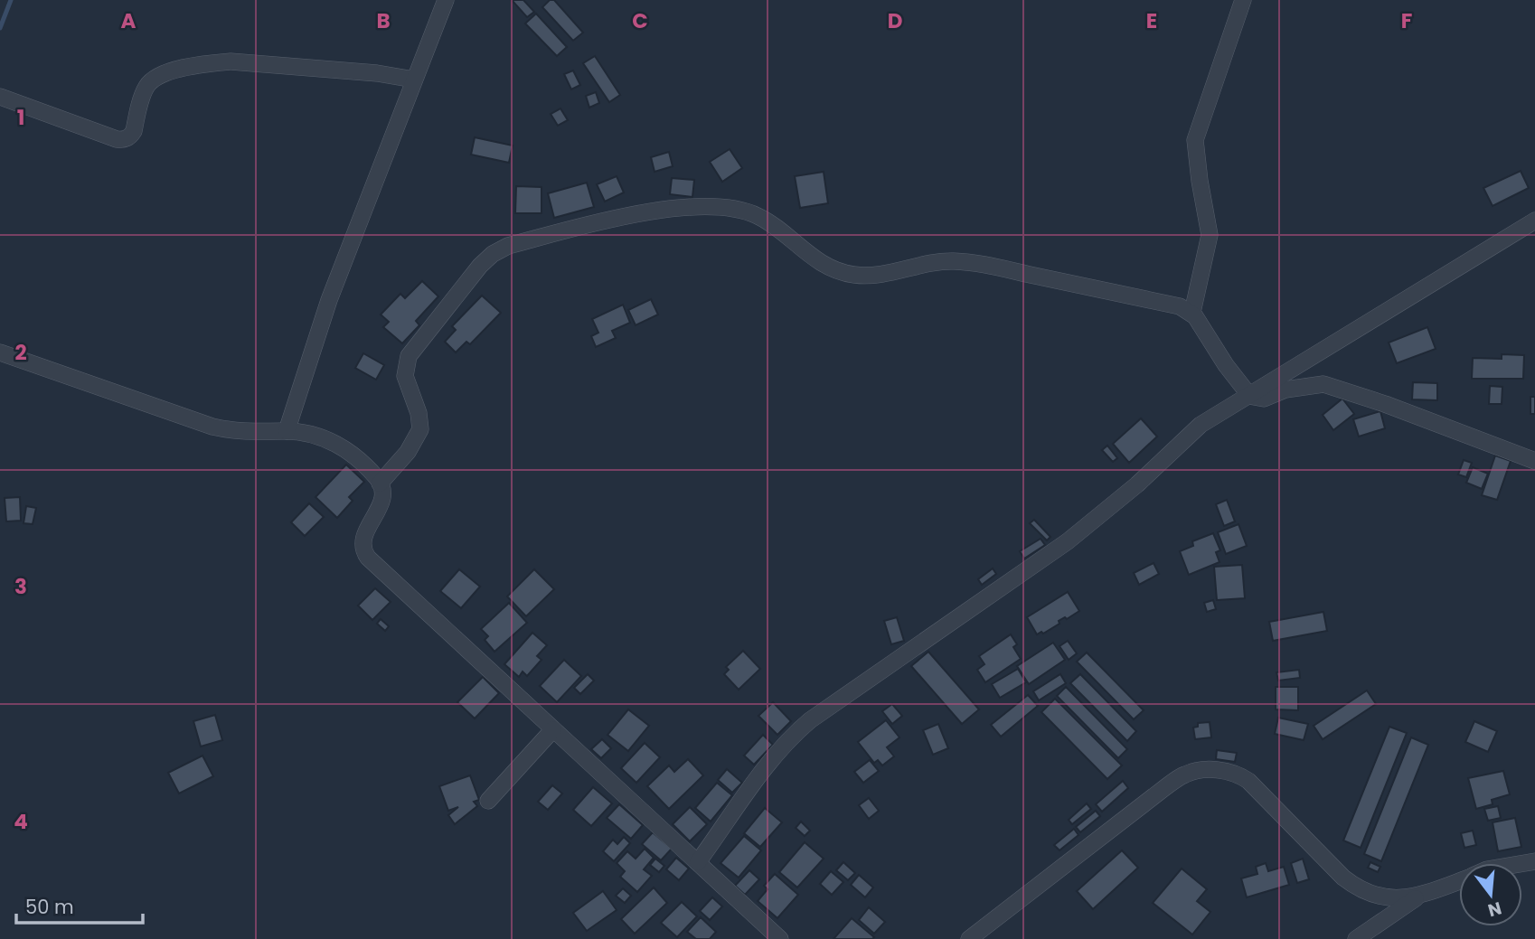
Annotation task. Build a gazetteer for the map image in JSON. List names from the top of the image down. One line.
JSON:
{"scale_bar":"50 m","north":"bottom","grid":{"columns":["A","B","C","D","E","F"],"rows":["1","2","3","4"]}}
